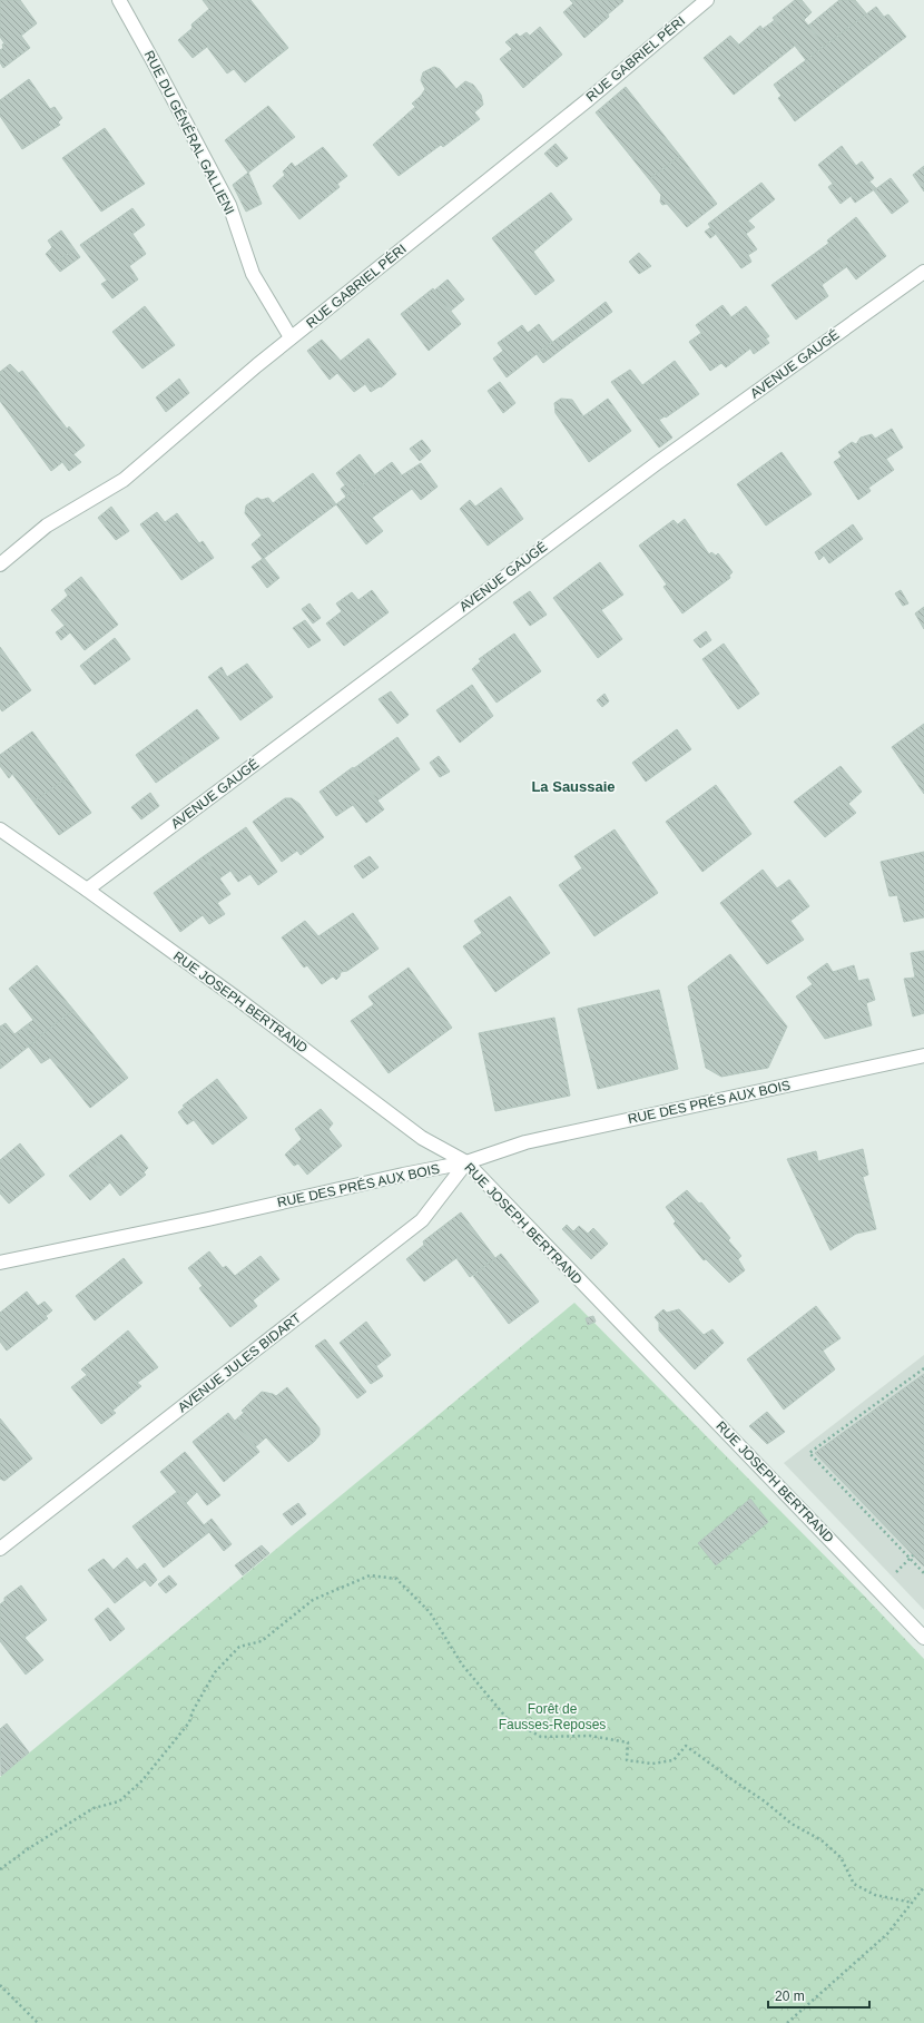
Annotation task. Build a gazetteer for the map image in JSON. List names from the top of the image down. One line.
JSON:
{"streets":{"street":["RUE GABRIEL PÉRI","RUE DU GÉNÉRAL GALLIENI","AVENUE GAUGÉ","RUE JOSEPH BERTRAND","RUE DES PRÉS AUX BOIS","AVENUE JULES BIDART"]},"crossings":[["RUE GABRIEL PÉRI","RUE DU GÉNÉRAL GALLIENI"],["AVENUE GAUGÉ","RUE JOSEPH BERTRAND"],["RUE JOSEPH BERTRAND","RUE DES PRÉS AUX BOIS"],["RUE JOSEPH BERTRAND","AVENUE JULES BIDART"],["RUE DES PRÉS AUX BOIS","AVENUE JULES BIDART"]],"districts":["La Saussaie"],"parks":["Forêt de Fausses-Reposes"],"scale_bar":"20 m"}
